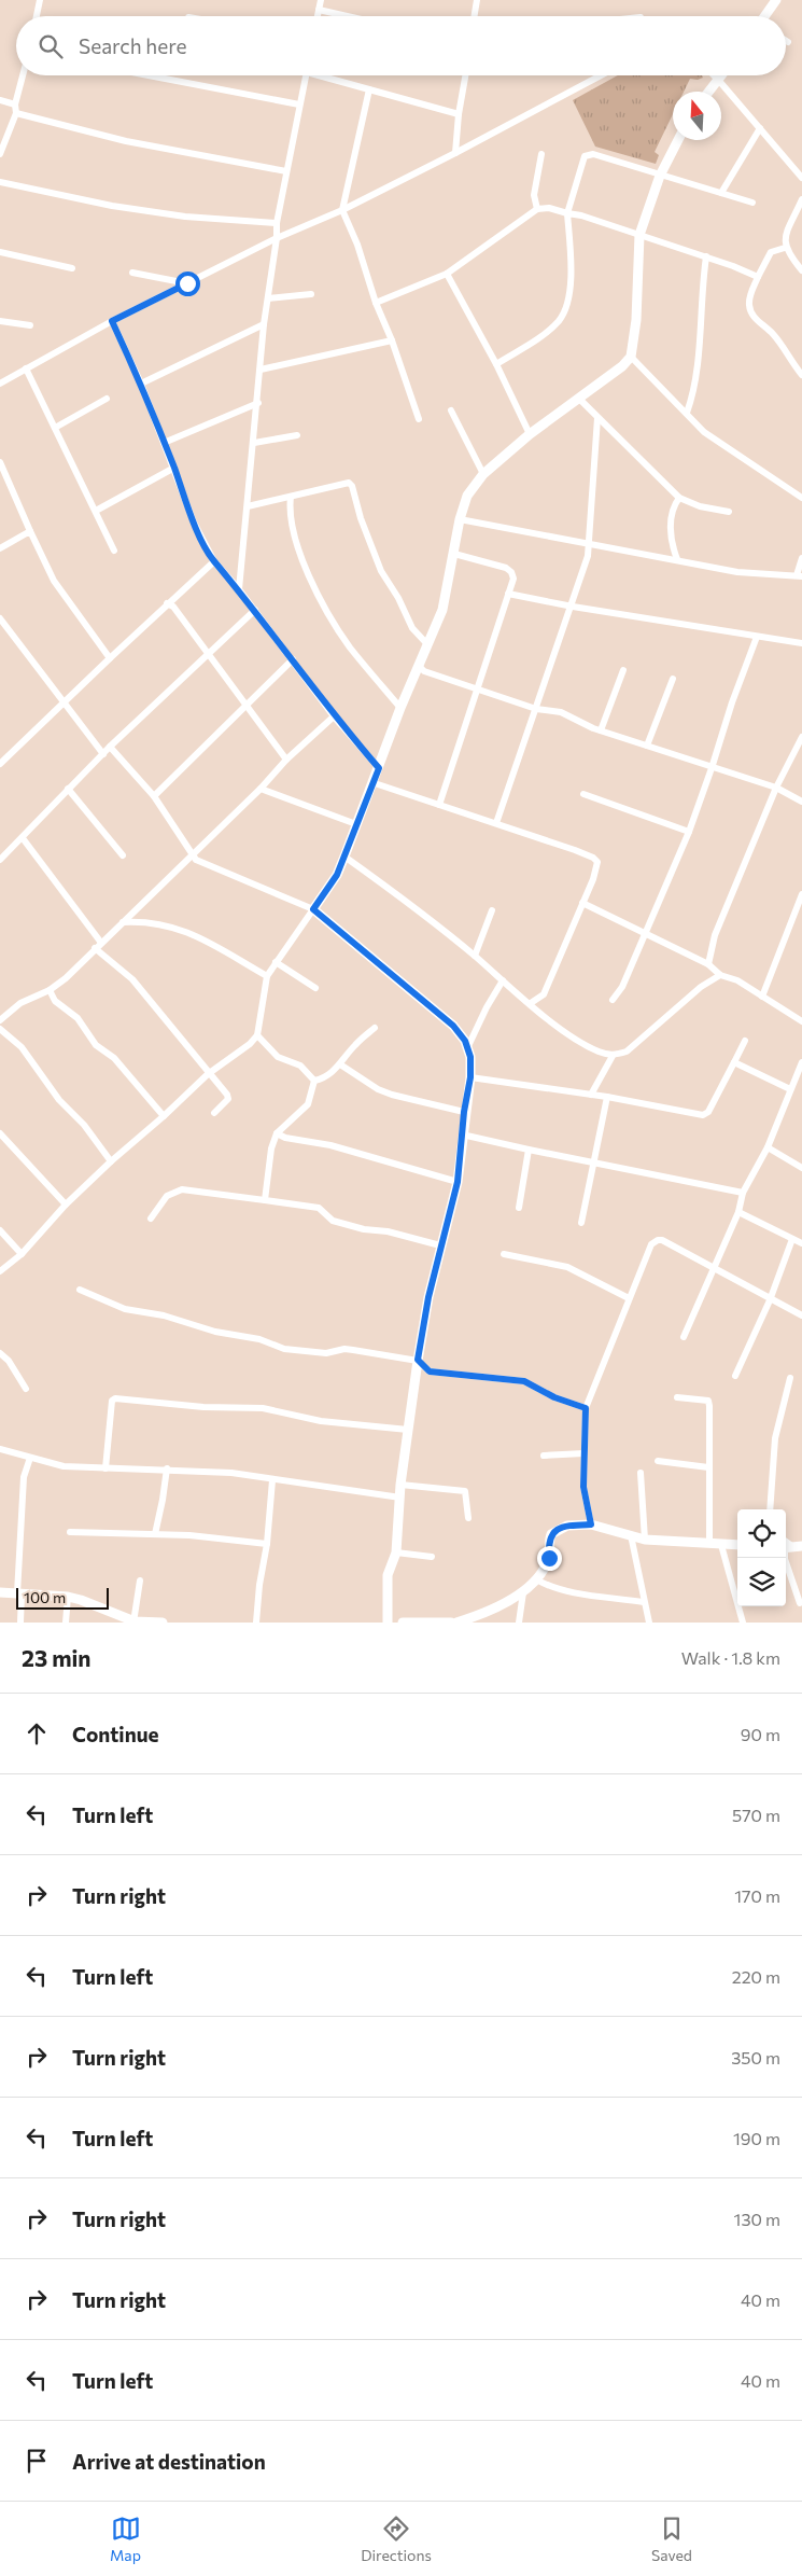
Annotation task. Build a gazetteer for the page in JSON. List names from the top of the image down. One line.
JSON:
{"scale_bar":"100 m","north":"top","page":{"search":"Search here","scale":"100 m","heading":["23 min","Walk · 1.8 km"],"list":[["Continue","90 m"],["Turn left","570 m"],["Turn right","170 m"],["Turn left","220 m"],["Turn right","350 m"],["Turn left","190 m"],["Turn right","130 m"],["Turn right","40 m"],["Turn left","40 m"],"Arrive at destination"],"nav":["Map","Directions","Saved"]}}
